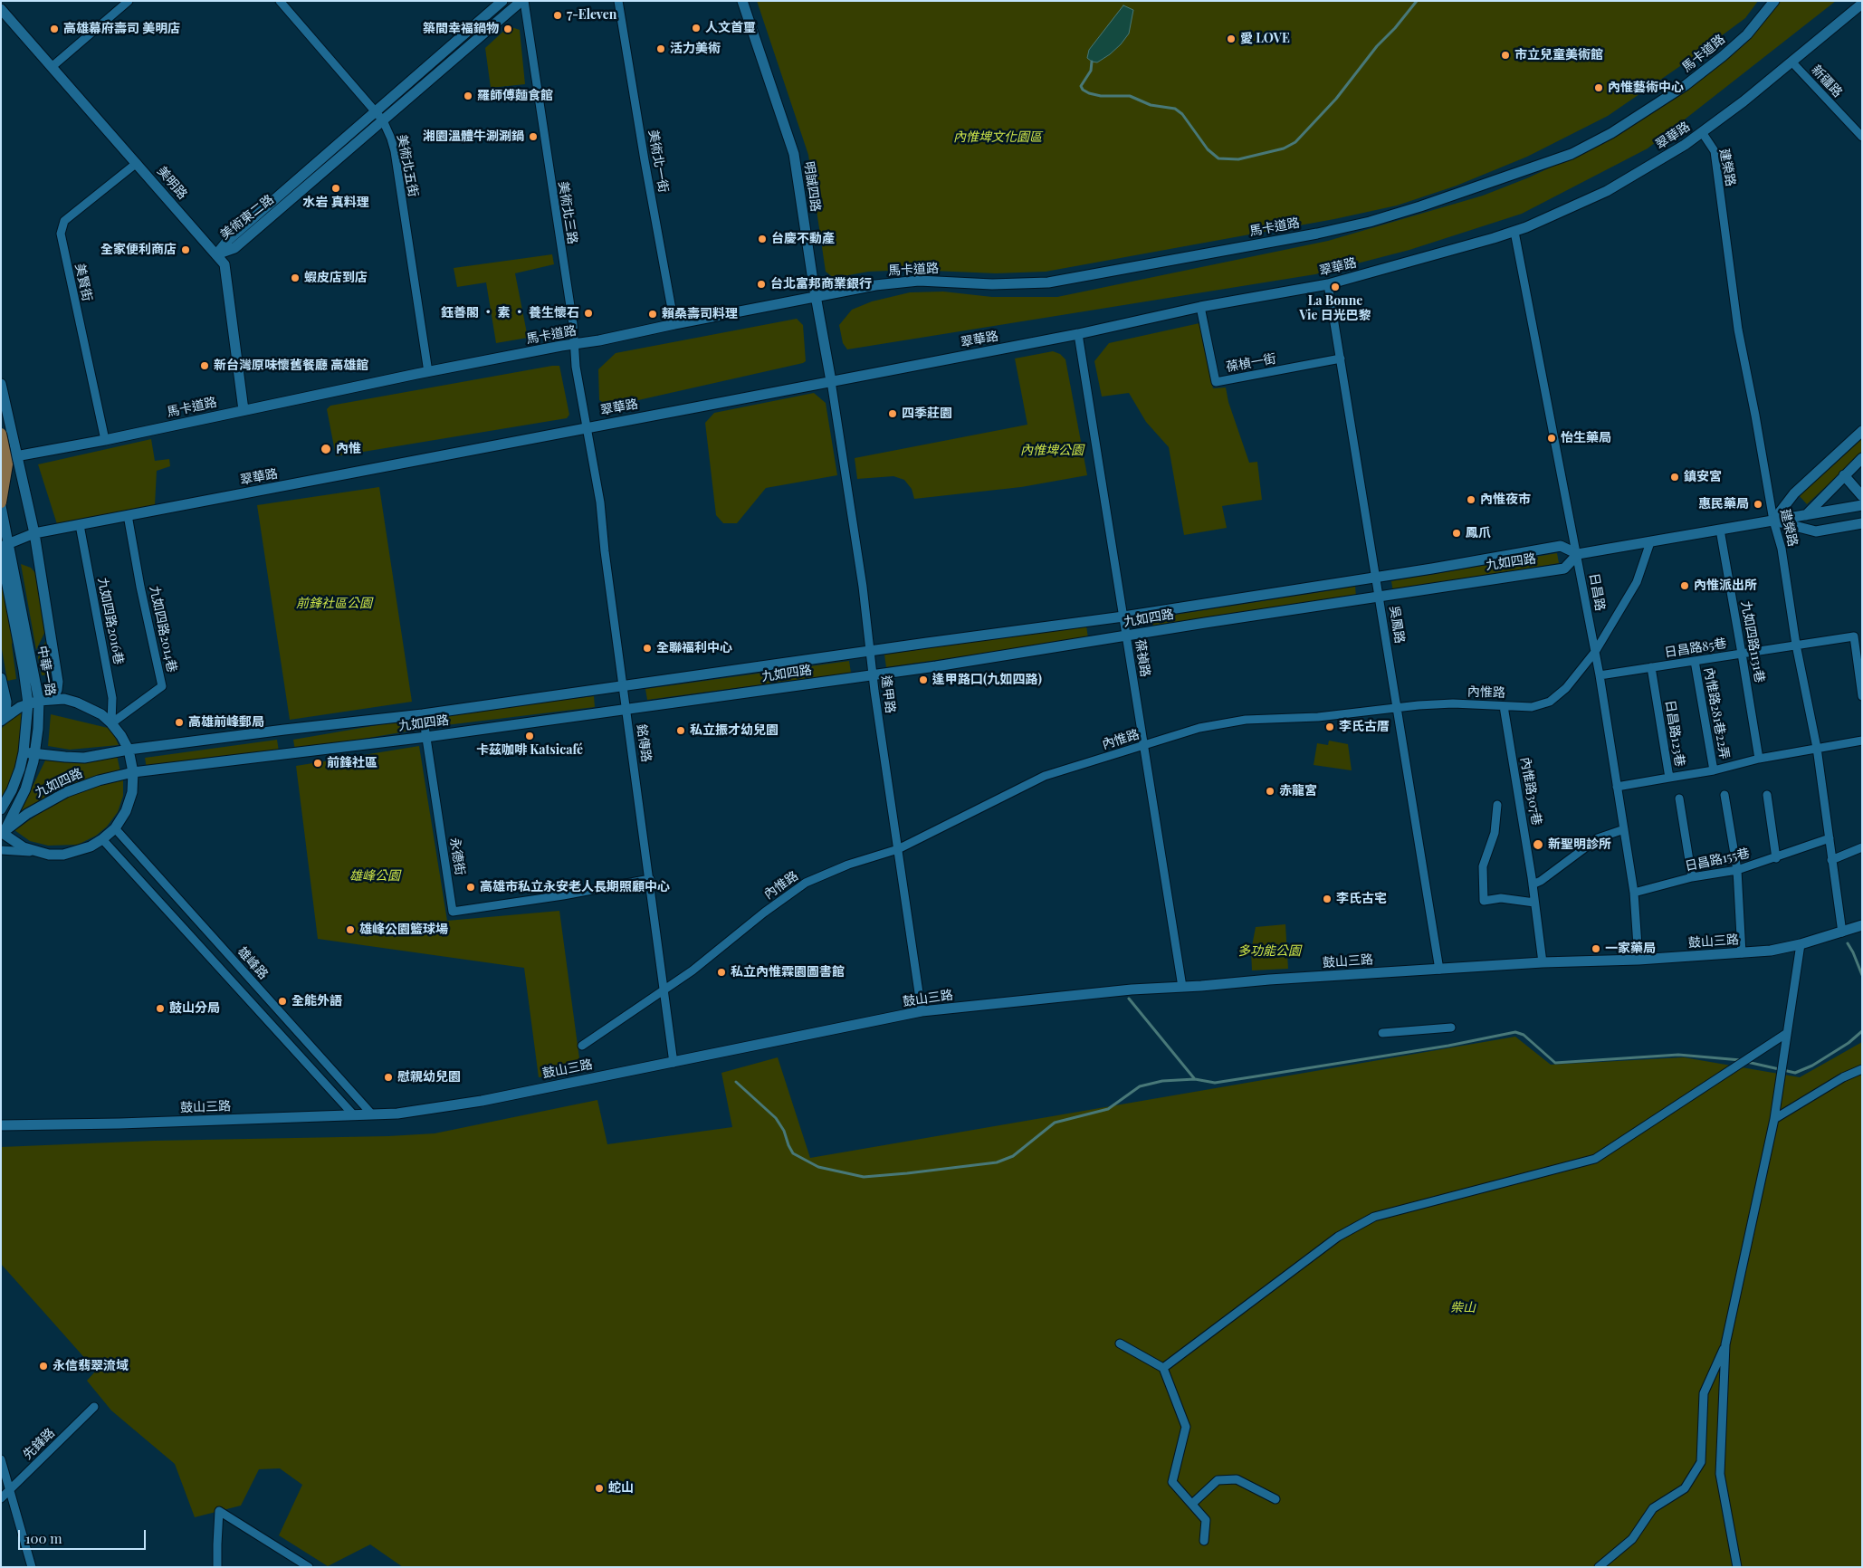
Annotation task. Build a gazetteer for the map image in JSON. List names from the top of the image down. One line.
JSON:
{"streets":{"street":["馬卡道路","新疆路","翠華路","美術北一街","美術北五街","建榮路","美明路","明誠四路","美術北三路","美術東二路","美賢街","葆楨一街","九如四路","日昌路","九如四路2016巷","吳鳳路","九如四路2014巷","九如四路1131巷","日昌路85巷","葆禎路","中華一路","內惟路","逢甲路","內惟路281巷22弄","日昌路123巷","銘傳路","內惟路307巷","永德街","日昌路155巷","鼓山三路","雄峰路","先鋒路"]},"crossings":[["馬卡道路","美術北一街"],["馬卡道路","美術北五街"],["馬卡道路","美明路"],["馬卡道路","明誠四路"],["馬卡道路","美術北三路"],["馬卡道路","美賢街"],["馬卡道路","中華一路"],["新疆路","翠華路"],["翠華路","建榮路"],["翠華路","明誠四路"],["翠華路","美術北三路"],["翠華路","葆楨一街"],["翠華路","日昌路"],["翠華路","九如四路2016巷"],["翠華路","吳鳳路"],["翠華路","九如四路2014巷"],["翠華路","葆禎路"],["翠華路","中華一路"],["翠華路","逢甲路"],["翠華路","銘傳路"],["美術北五街","美術東二路"],["建榮路","九如四路"],["建榮路","日昌路85巷"],["建榮路","日昌路155巷"],["建榮路","鼓山三路"],["美明路","美術東二路"],["美明路","美賢街"],["明誠四路","逢甲路"],["美術北三路","美術東二路"],["美術北三路","銘傳路"],["葆楨一街","吳鳳路"],["九如四路","日昌路"],["九如四路","吳鳳路"],["九如四路","九如四路1131巷"],["九如四路","葆禎路"],["九如四路","中華一路"],["九如四路","內惟路"],["九如四路","逢甲路"],["九如四路","銘傳路"],["九如四路","永德街"],["日昌路","日昌路85巷"],["日昌路","內惟路"],["日昌路","日昌路123巷"],["日昌路","日昌路155巷"],["日昌路","鼓山三路"],["九如四路2016巷","九如四路2014巷"],["吳鳳路","內惟路"],["吳鳳路","鼓山三路"],["九如四路1131巷","日昌路85巷"],["日昌路85巷","內惟路281巷22弄"],["日昌路85巷","日昌路123巷"],["葆禎路","內惟路"],["葆禎路","鼓山三路"],["內惟路","逢甲路"],["內惟路","銘傳路"],["內惟路","內惟路307巷"],["逢甲路","鼓山三路"],["銘傳路","永德街"],["銘傳路","鼓山三路"],["內惟路307巷","鼓山三路"],["鼓山三路","雄峰路"]],"parks":["內惟埤文化園區","內惟埤公園","前鋒社區公園","雄峰公園","多功能公園","柴山"],"places":["7-Eleven","人文首璽","高雄幕府壽司 美明店","築間幸福鍋物","愛 LOVE","活力美術","市立兒童美術館","內惟藝術中心","羅師傅麵食館","湘園溫體牛涮涮鍋","水岩 真料理","台慶不動產","全家便利商店","蝦皮店到店","台北富邦商業銀行","La Bonne Vie 日光巴黎","鈺善閣 ‧ 素 ‧ 養生懷石","賴桑壽司料理","新台灣原味懷舊餐廳 高雄館","四季莊園","怡生藥局","內惟","鎮安宮","內惟夜市","惠民藥局","鳳爪","內惟派出所","全聯福利中心","逢甲路口(九如四路)","高雄前峰郵局","李氏古厝","私立振才幼兒園","卡茲咖啡 Katsicafé","前鋒社區","赤龍宮","新聖明診所","高雄市私立永安老人長期照顧中心","李氏古宅","雄峰公園籃球場","一家藥局","私立內惟霖園圖書館","全能外語","鼓山分局","慰親幼兒園","永信翡翠流域","蛇山"],"scale_bar":"100 m"}
